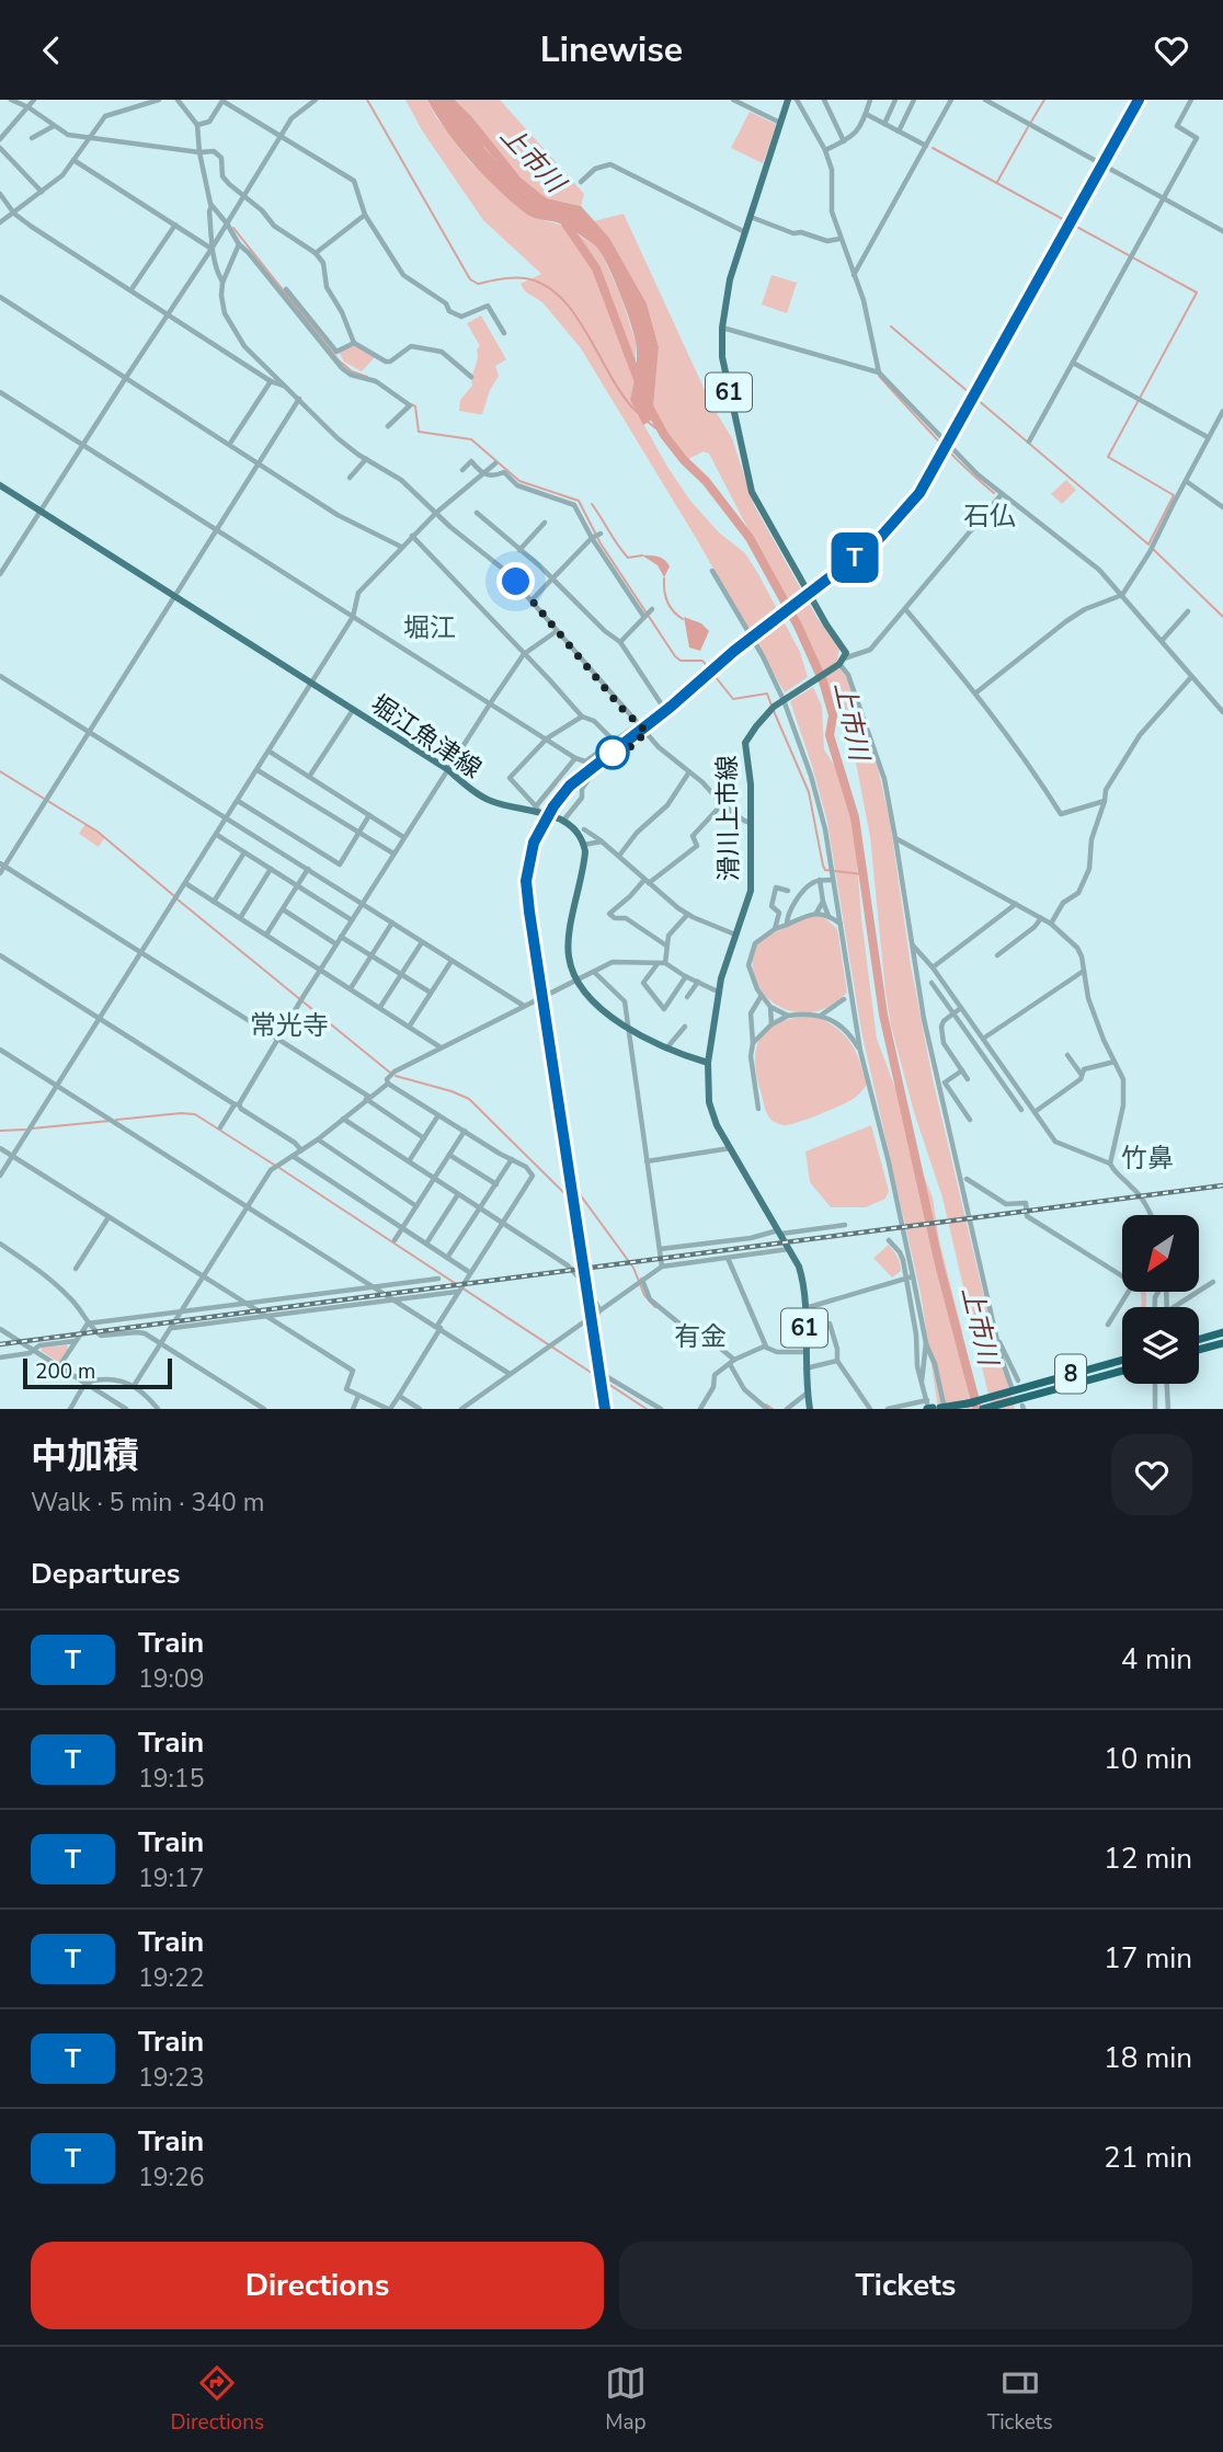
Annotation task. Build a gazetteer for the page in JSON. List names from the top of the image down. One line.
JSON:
{"streets":{"highway":["8"],"main road":["61","堀江魚津線","滑川上市線"]},"crossings":[["61","滑川上市線"]],"districts":["石仏","堀江","常光寺","竹鼻","有金"],"water":["上市川"],"scale_bar":"200 m","north":"bottom left","page":{"header":"Linewise","on_map":"T","scale":"200 m","heading":[["中加積","Walk · 5 min · 340 m"],"Departures"],"list":[{"mark":"T","name":"Train","note":"19:09","value":"4 min"},{"mark":"T","name":"Train","note":"19:15","value":"10 min"},{"mark":"T","name":"Train","note":"19:17","value":"12 min"},{"mark":"T","name":"Train","note":"19:22","value":"17 min"},{"mark":"T","name":"Train","note":"19:23","value":"18 min"},{"mark":"T","name":"Train","note":"19:26","value":"21 min"}],"buttons":["Directions","Tickets"],"tabs":["Directions","Map","Tickets"]}}
